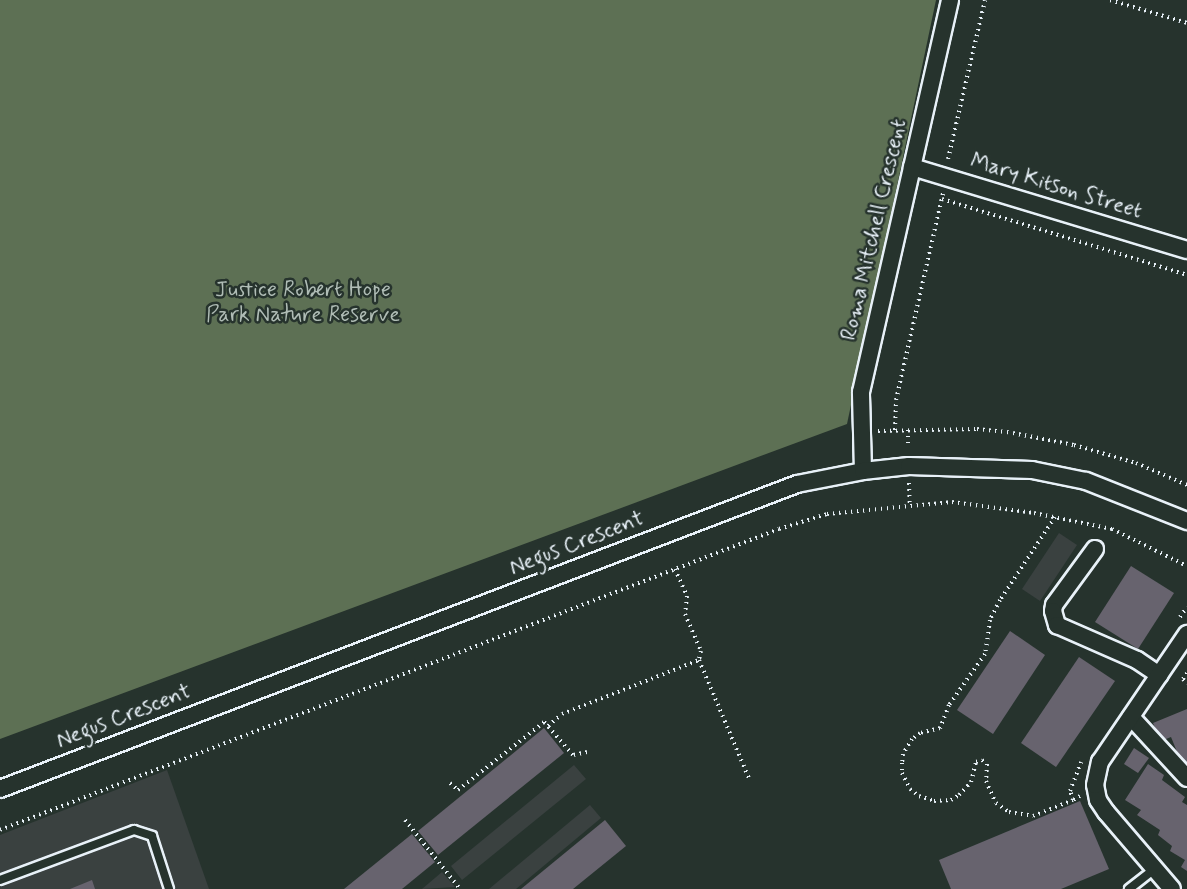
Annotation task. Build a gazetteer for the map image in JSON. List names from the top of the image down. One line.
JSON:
{"streets":{"street":["Mary Kitson Street","Roma Mitchell Crescent","Negus Crescent"]},"crossings":[["Mary Kitson Street","Roma Mitchell Crescent"],["Roma Mitchell Crescent","Negus Crescent"]],"parks":["Justice Robert Hope Park Nature Reserve"]}
